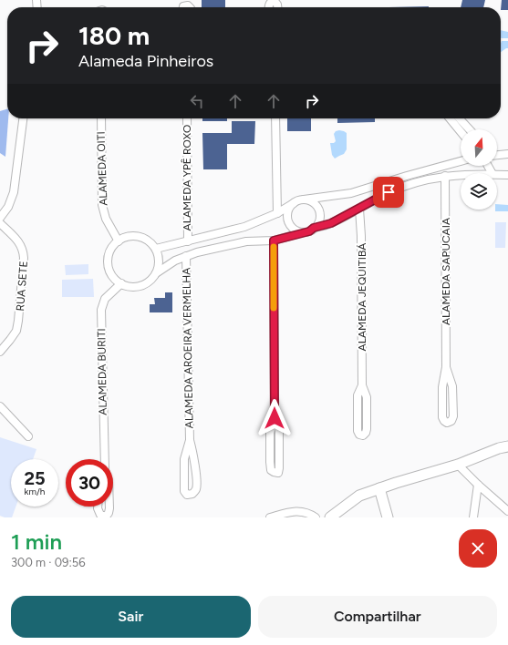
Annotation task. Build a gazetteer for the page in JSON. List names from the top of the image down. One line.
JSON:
{"streets":{"street":["ALAMEDA OITI","ALAMEDA YPÊ ROXO","ALAMEDA SAPUCAIA","RUA SETE","ALAMEDA JEQUITIBÁ","ALAMEDA AROEIRA VERMELHA","ALAMEDA BURITI"]},"crossings":[["ALAMEDA OITI","ALAMEDA BURITI"]],"north":"top","page":{"turn":["180 m","Alameda Pinheiros"],"speed":"25 km/h","limit":"30","heading":["1 min","300 m · 09:56"],"buttons":["Sair","Compartilhar"]}}
